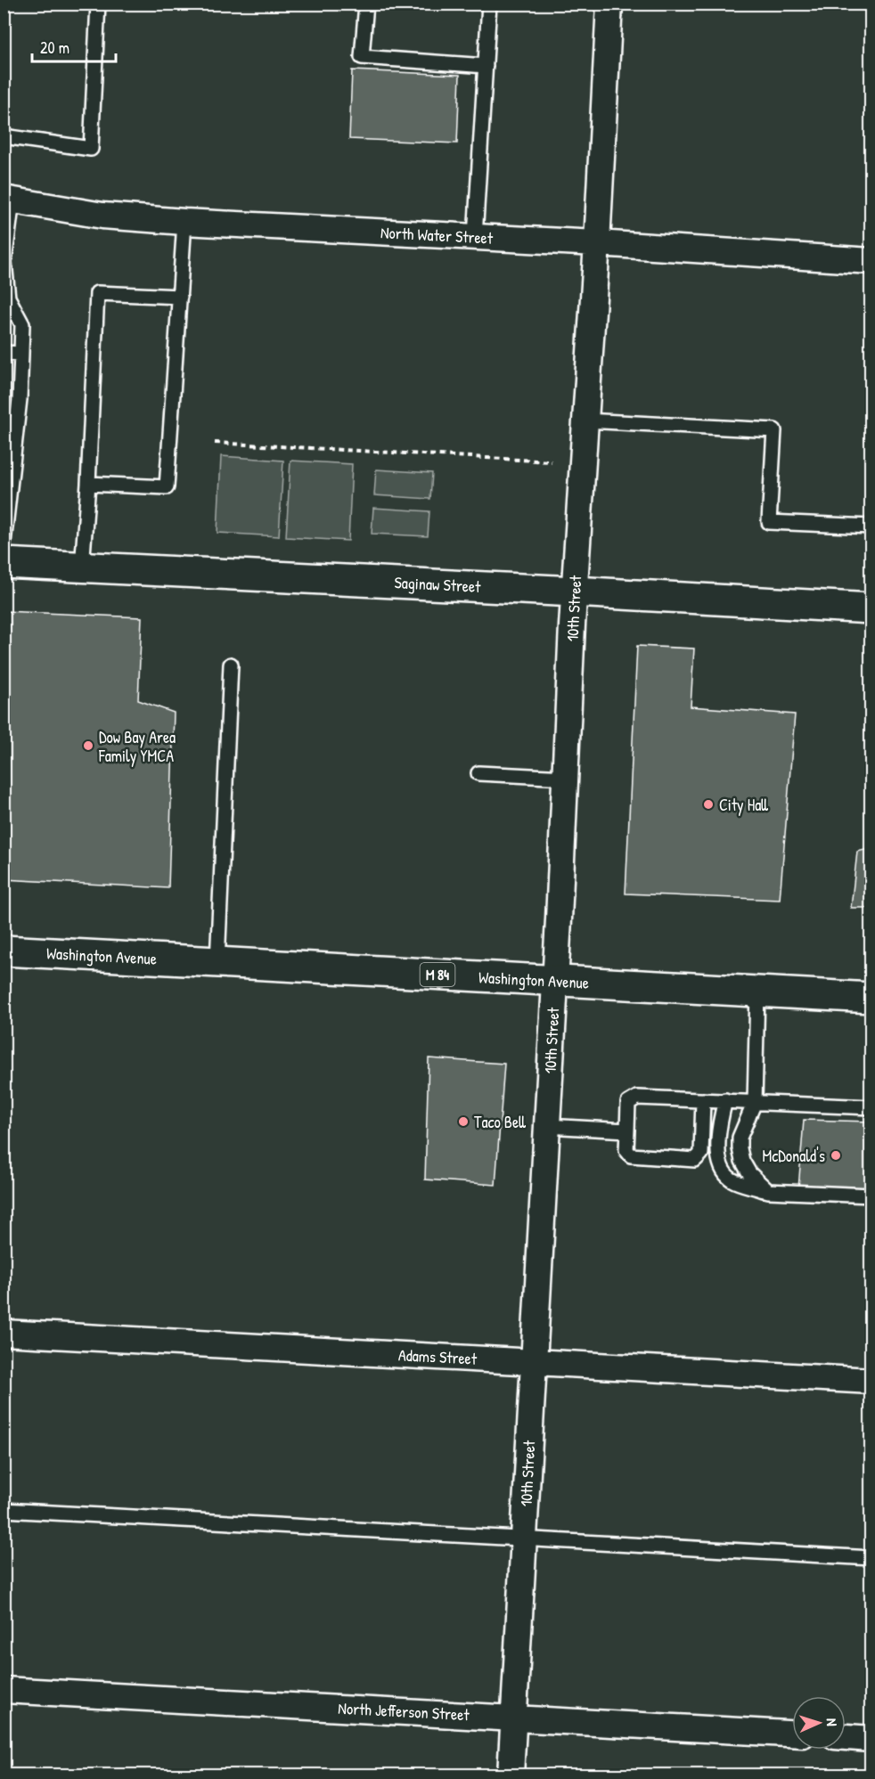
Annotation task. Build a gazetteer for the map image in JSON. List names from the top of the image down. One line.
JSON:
{"streets":{"street":["North Water Street","Saginaw Street","10th Street","Washington Avenue","M 84","Adams Street","North Jefferson Street"]},"crossings":[["North Water Street","10th Street"],["Saginaw Street","10th Street"],["10th Street","Washington Avenue"],["10th Street","Adams Street"],["10th Street","North Jefferson Street"]],"places":["Dow Bay Area Family YMCA","City Hall","Taco Bell","McDonald's"],"scale_bar":"20 m","north":"right"}
